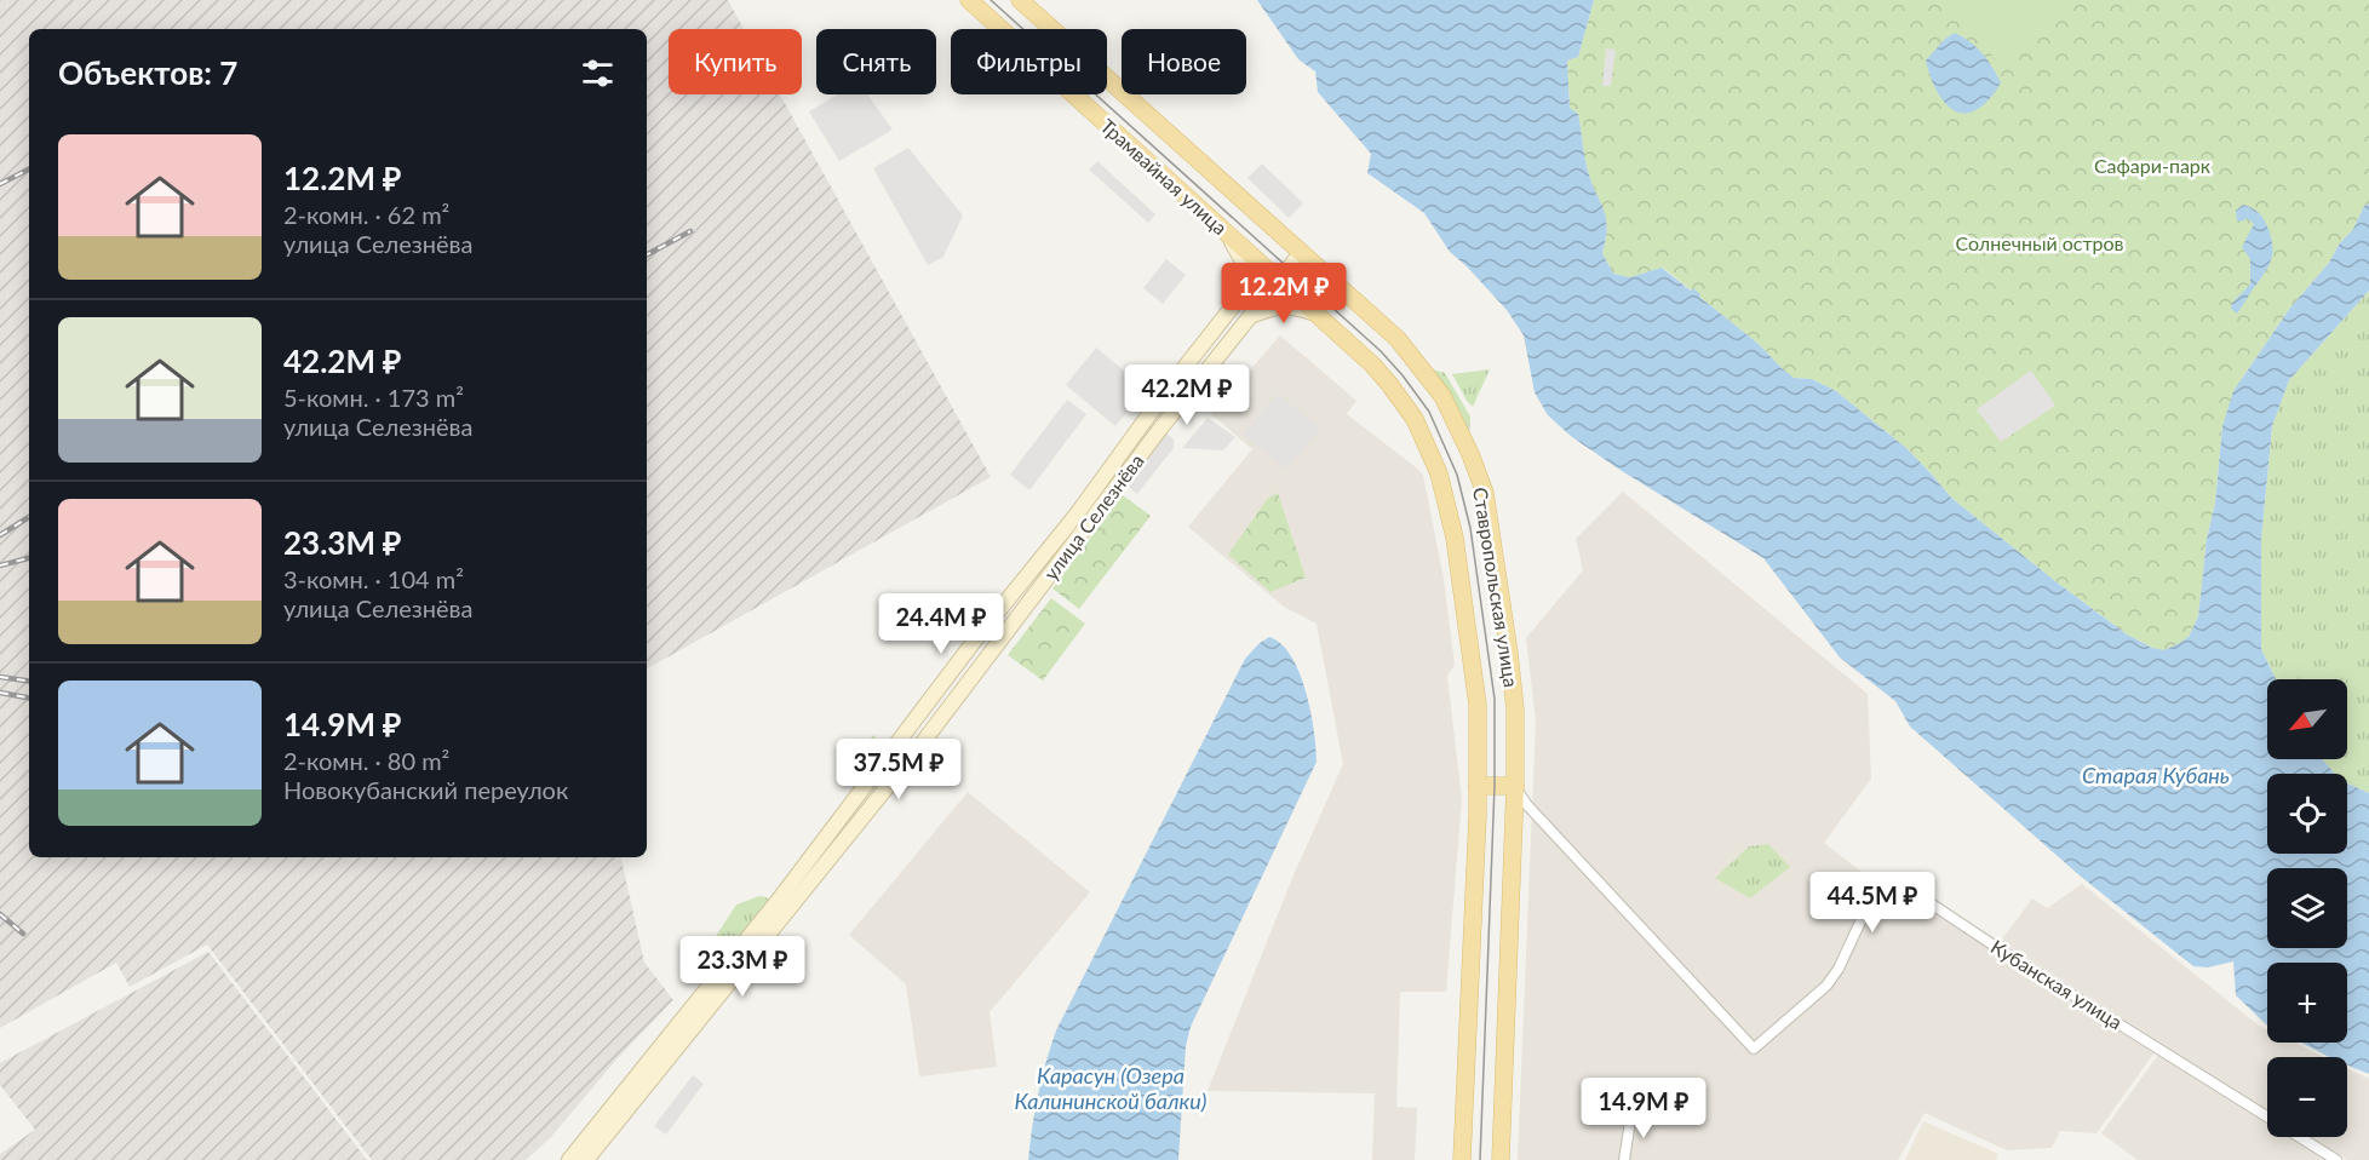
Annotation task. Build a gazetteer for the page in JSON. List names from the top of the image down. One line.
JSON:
{"streets":{"main road":["Трамвайная улица","улица Селезнёва","Ставропольская улица"],"street":["Кубанская улица"]},"crossings":[["Трамвайная улица","улица Селезнёва"],["Трамвайная улица","Ставропольская улица"],["Ставропольская улица","Кубанская улица"]],"water":["Старая Кубань","Карасун (Озера Калининской балки)"],"parks":["Сафари-парк","Солнечный остров"],"north":"bottom left","page":{"chip":["Купить","Снять","Фильтры","Новое"],"heading":"Объектов: 7","list":[{"name":"12.2M ₽","note":"2-комн. · 62 m² · улица Селезнёва"},{"name":"42.2M ₽","note":"5-комн. · 173 m² · улица Селезнёва"},{"name":"23.3M ₽","note":"3-комн. · 104 m² · улица Селезнёва"},{"name":"14.9M ₽","note":"2-комн. · 80 m² · Новокубанский переулок"}],"price":["12.2M ₽","42.2M ₽","24.4M ₽","37.5M ₽","44.5M ₽","23.3M ₽","14.9M ₽"],"map_buttons":["+","−"]}}
